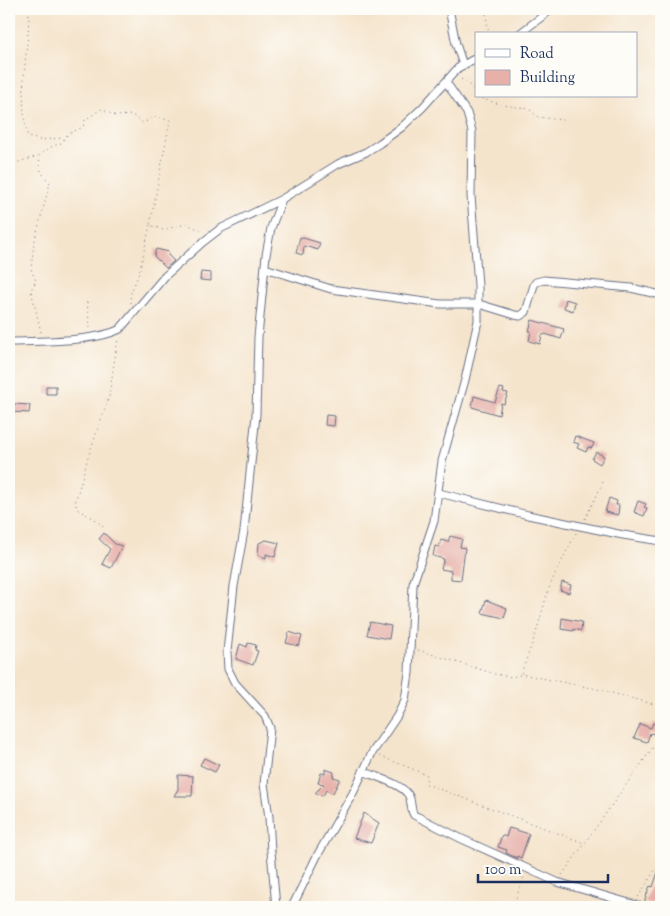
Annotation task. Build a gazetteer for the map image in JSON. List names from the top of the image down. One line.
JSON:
{"legend":["Road","Building"],"scale_bar":"100 m"}
